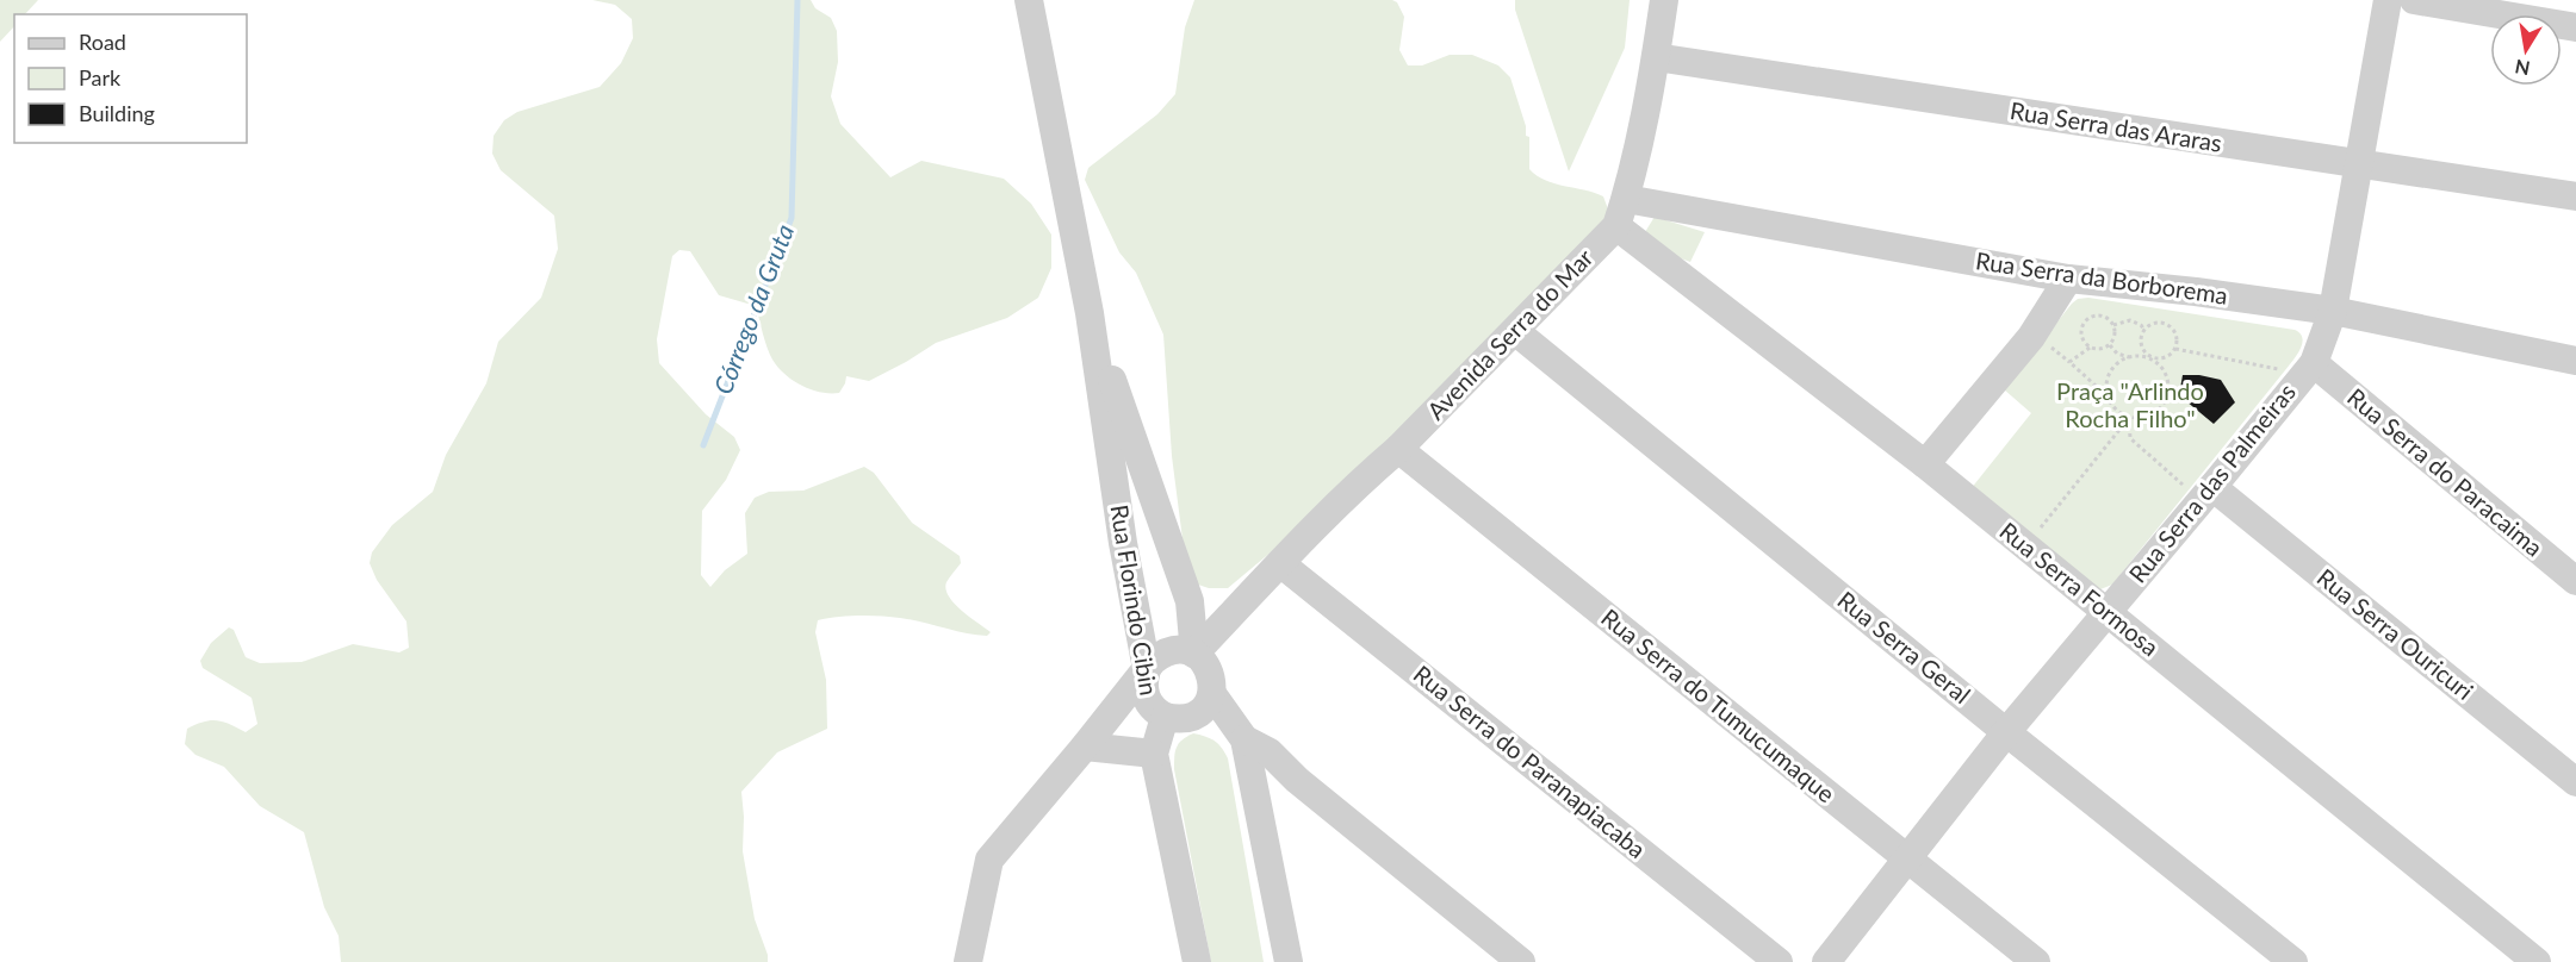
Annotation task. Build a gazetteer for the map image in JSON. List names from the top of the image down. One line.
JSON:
{"streets":{"street":["Rua Serra das Araras","Rua Serra da Borborema","Avenida Serra do Mar","Rua Serra do Paracaima","Rua Serra das Palmeiras","Rua Serra Formosa","Rua Florindo Cibin","Rua Serra Ouricuri","Rua Serra Geral","Rua Serra do Tumucumaque","Rua Serra do Paranapiacaba"]},"crossings":[["Rua Serra das Araras","Avenida Serra do Mar"],["Rua Serra das Araras","Rua Serra das Palmeiras"],["Rua Serra da Borborema","Avenida Serra do Mar"],["Rua Serra da Borborema","Rua Serra das Palmeiras"],["Avenida Serra do Mar","Rua Serra Formosa"],["Avenida Serra do Mar","Rua Florindo Cibin"],["Avenida Serra do Mar","Rua Serra Geral"],["Avenida Serra do Mar","Rua Serra do Tumucumaque"],["Avenida Serra do Mar","Rua Serra do Paranapiacaba"],["Rua Serra do Paracaima","Rua Serra das Palmeiras"],["Rua Serra das Palmeiras","Rua Serra Formosa"],["Rua Serra das Palmeiras","Rua Serra Ouricuri"],["Rua Serra das Palmeiras","Rua Serra Geral"],["Rua Serra das Palmeiras","Rua Serra do Tumucumaque"]],"water":["Córrego da Gruta"],"parks":["Praça \"Arlindo Rocha Filho\""],"legend":["Road","Park","Building"],"north":"bottom"}
